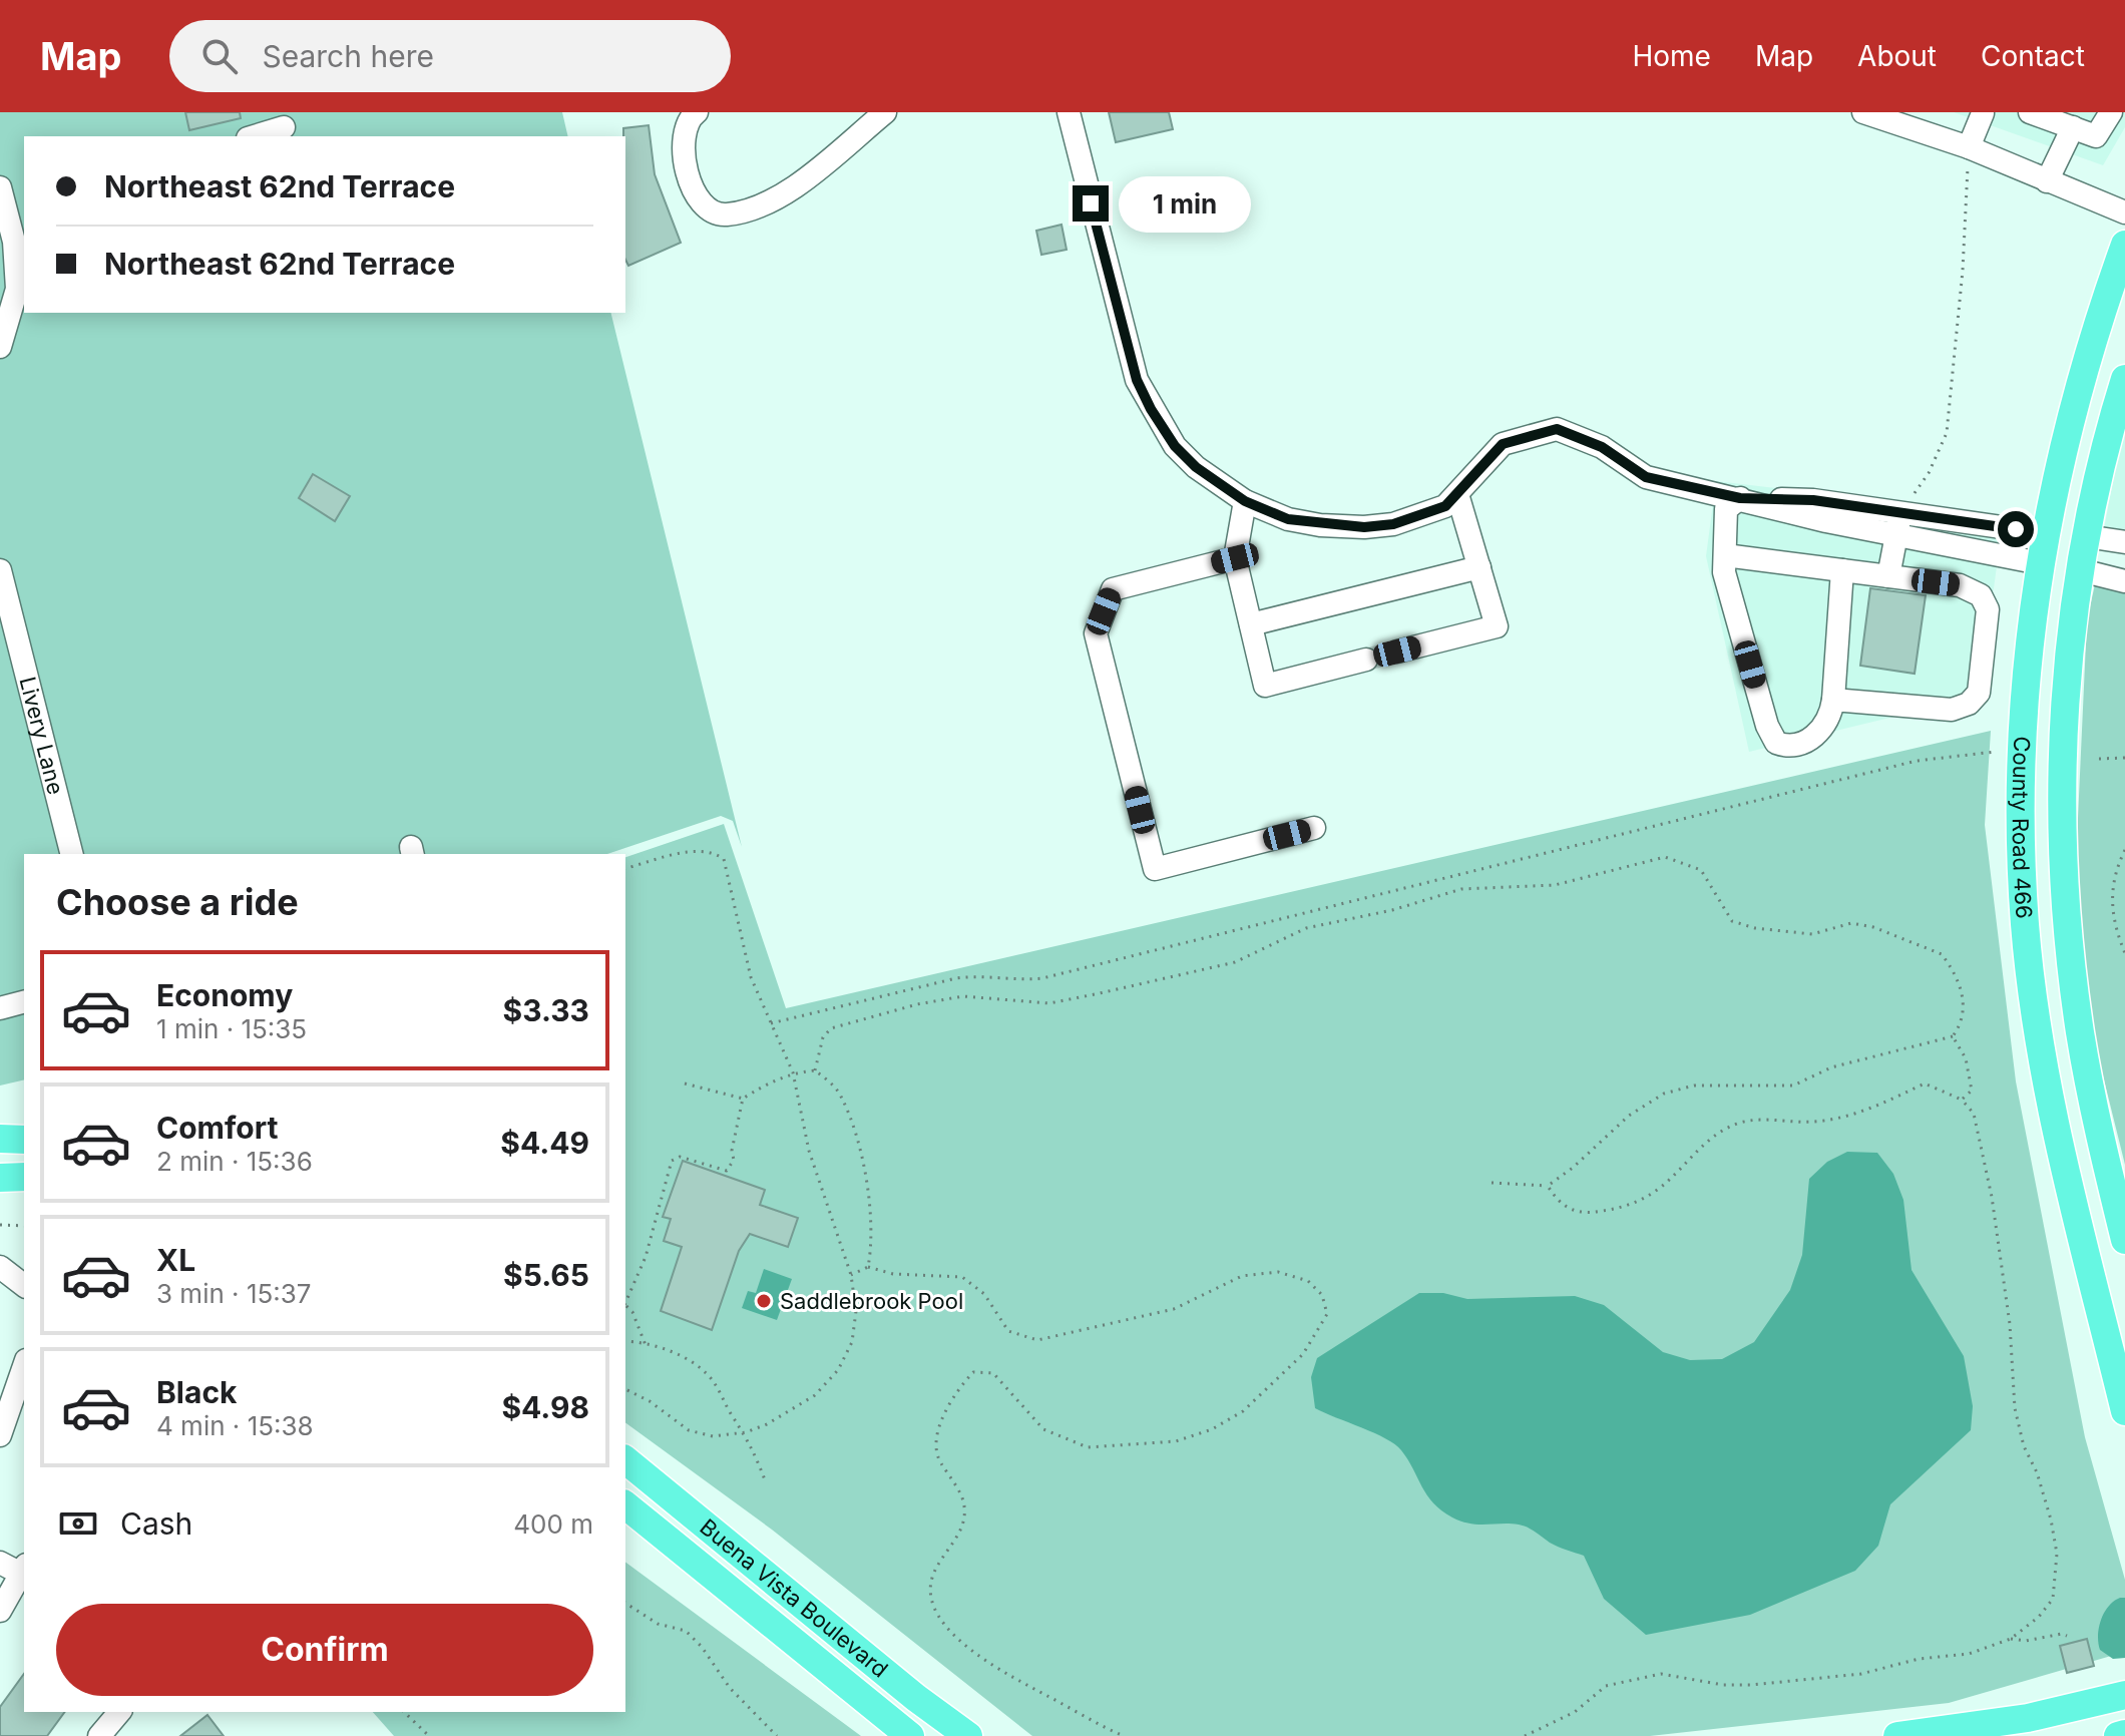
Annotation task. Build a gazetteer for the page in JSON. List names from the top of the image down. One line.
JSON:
{"streets":{"main road":["County Road 466","Buena Vista Boulevard"],"street":["Livery Lane"]},"places":["Saddlebrook Pool"],"page":{"header":"Map","search":"Search here","nav":["Home","Map","About","Contact"],"banner":["Northeast 62nd Terrace","Northeast 62nd Terrace"],"bubble":"1 min","heading":"Choose a ride","list":[{"name":"Economy","note":"1 min · 15:35","value":"$3.33"},{"name":"Comfort","note":"2 min · 15:36","value":"$4.49"},{"name":"XL","note":"3 min · 15:37","value":"$5.65"},{"name":"Black","note":"4 min · 15:38","value":"$4.98"}],"pay":["Cash","400 m"],"buttons":"Confirm"}}
